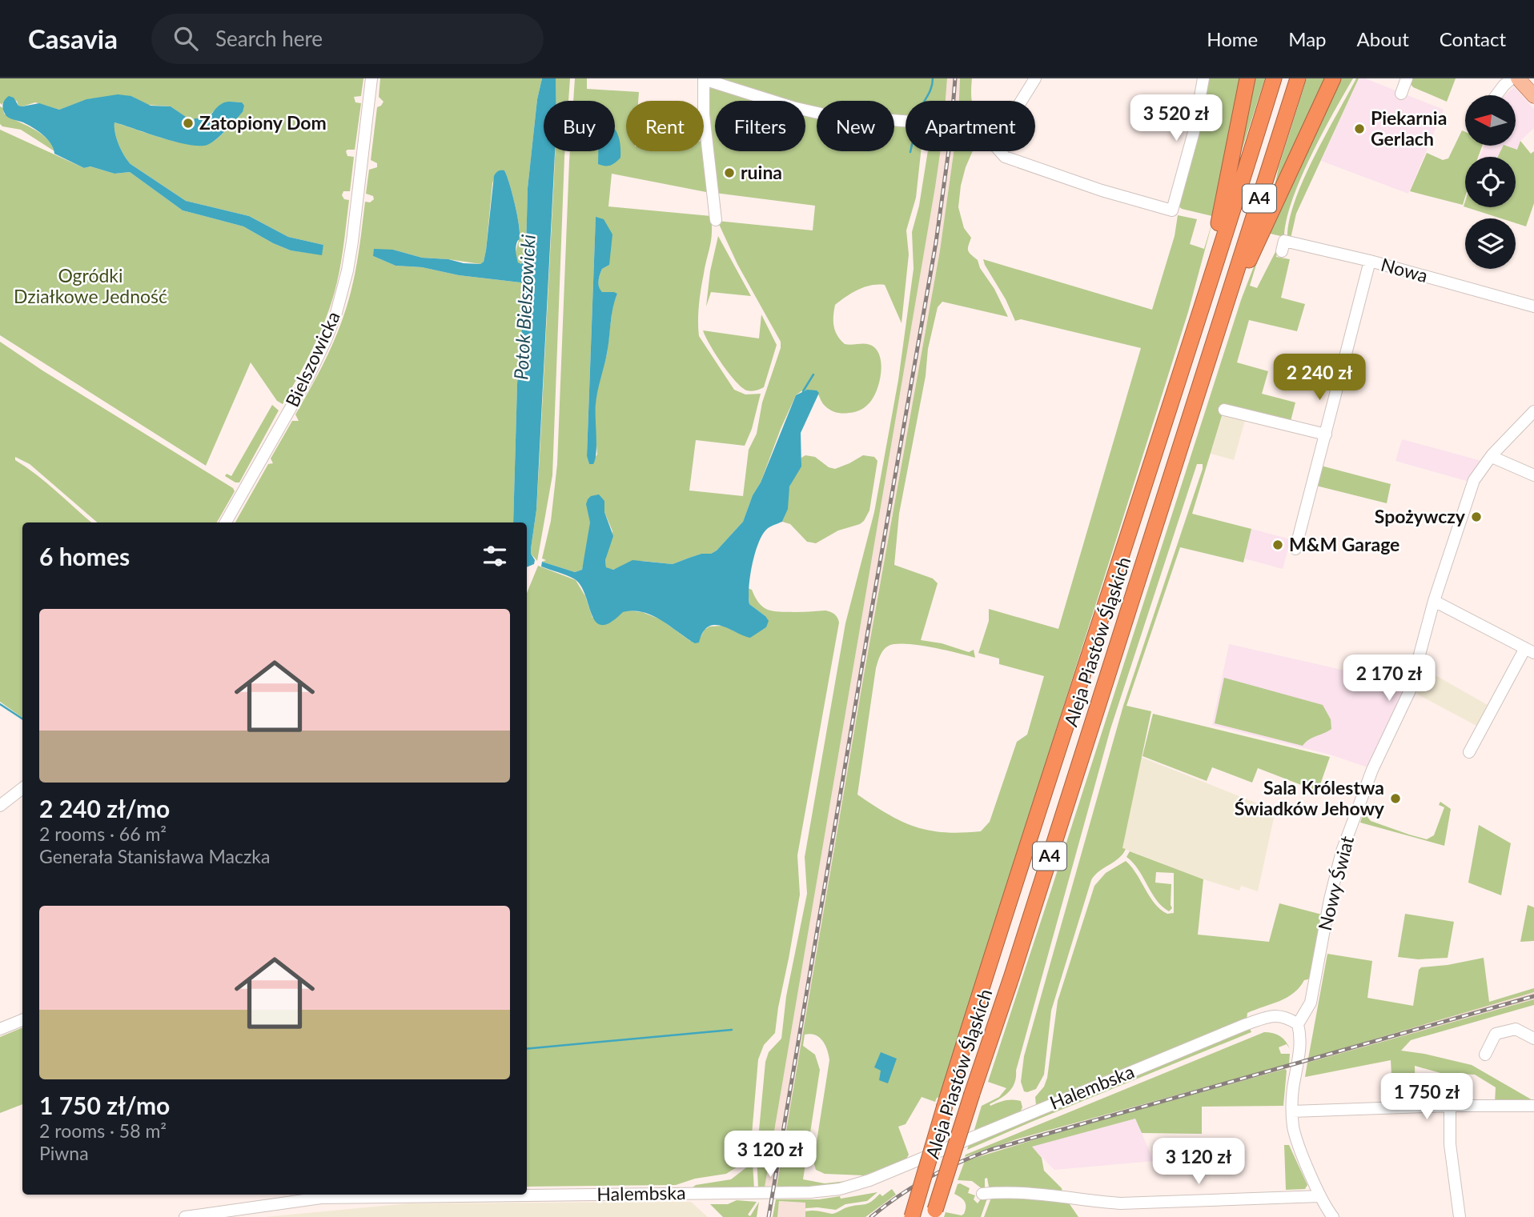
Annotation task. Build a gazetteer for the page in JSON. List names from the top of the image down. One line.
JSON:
{"streets":{"highway":["A4","Aleja Piastów Śląskich"],"street":["Nowa","Bielszowicka","Nowy Świat","Halembska"]},"crossings":[["Nowy Świat","Halembska"]],"water":["Potok Bielszowicki"],"parks":["Ogródki Działkowe Jedność"],"places":["Zatopiony Dom","Piekarnia Gerlach","ruina","Spożywczy","M&M Garage","Sala Królestwa Świadków Jehowy"],"north":"left","page":{"header":"Casavia","search":"Search here","nav":["Home","Map","About","Contact"],"price":["3 520 zł","2 240 zł","2 170 zł","1 750 zł","3 120 zł","3 120 zł"],"chip":["Buy","Rent","Filters","New","Apartment"],"heading":"6 homes","list":[{"name":"2 240 zł/mo","note":"2 rooms · 66 m² · Generała Stanisława Maczka"},{"name":"1 750 zł/mo","note":"2 rooms · 58 m² · Piwna"}]}}
